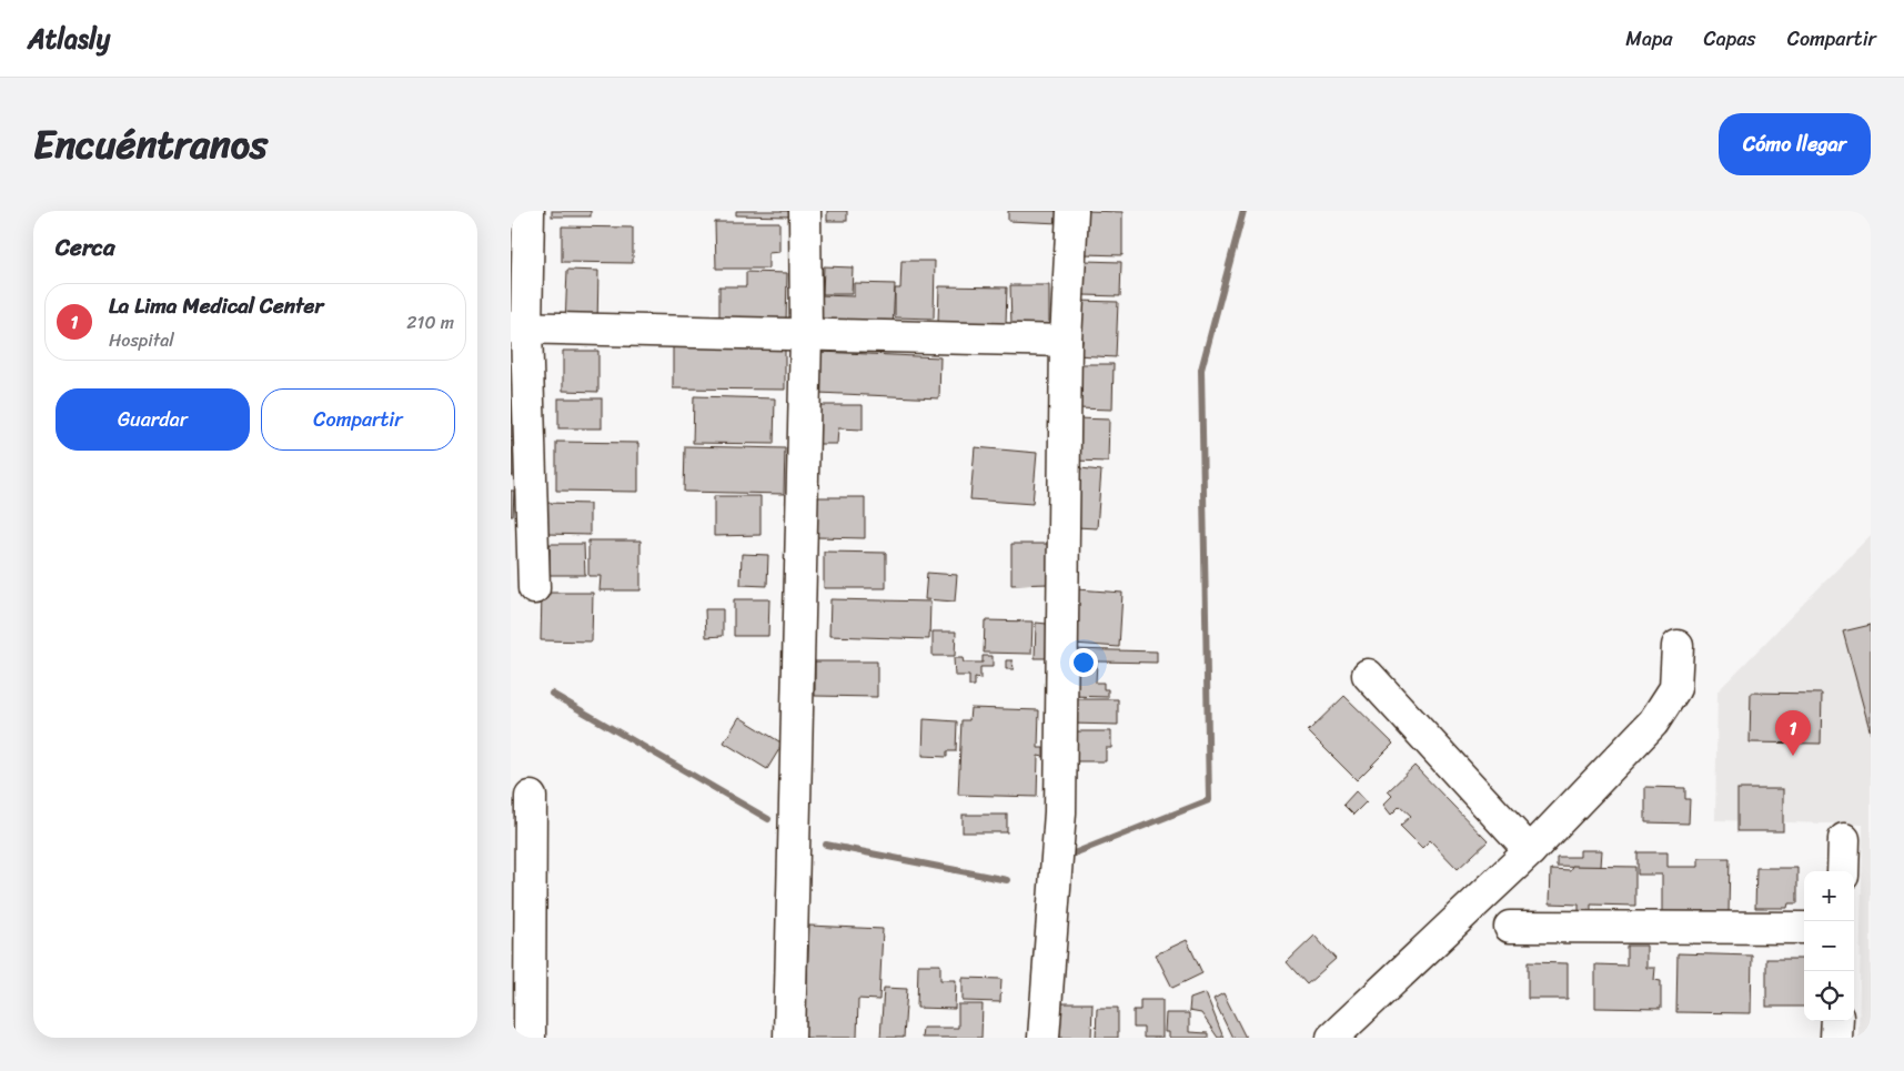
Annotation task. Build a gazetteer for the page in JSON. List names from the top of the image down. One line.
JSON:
{"page":{"header":"Atlasly","nav":["Mapa","Capas","Compartir"],"title":"Encuéntranos","buttons":["Cómo llegar",["Guardar","Compartir"]],"heading":"Cerca","list":[{"mark":"1","name":"La Lima Medical Center","note":"Hospital","value":"210 m"}],"pins":"1","map_buttons":["+","−"]}}
